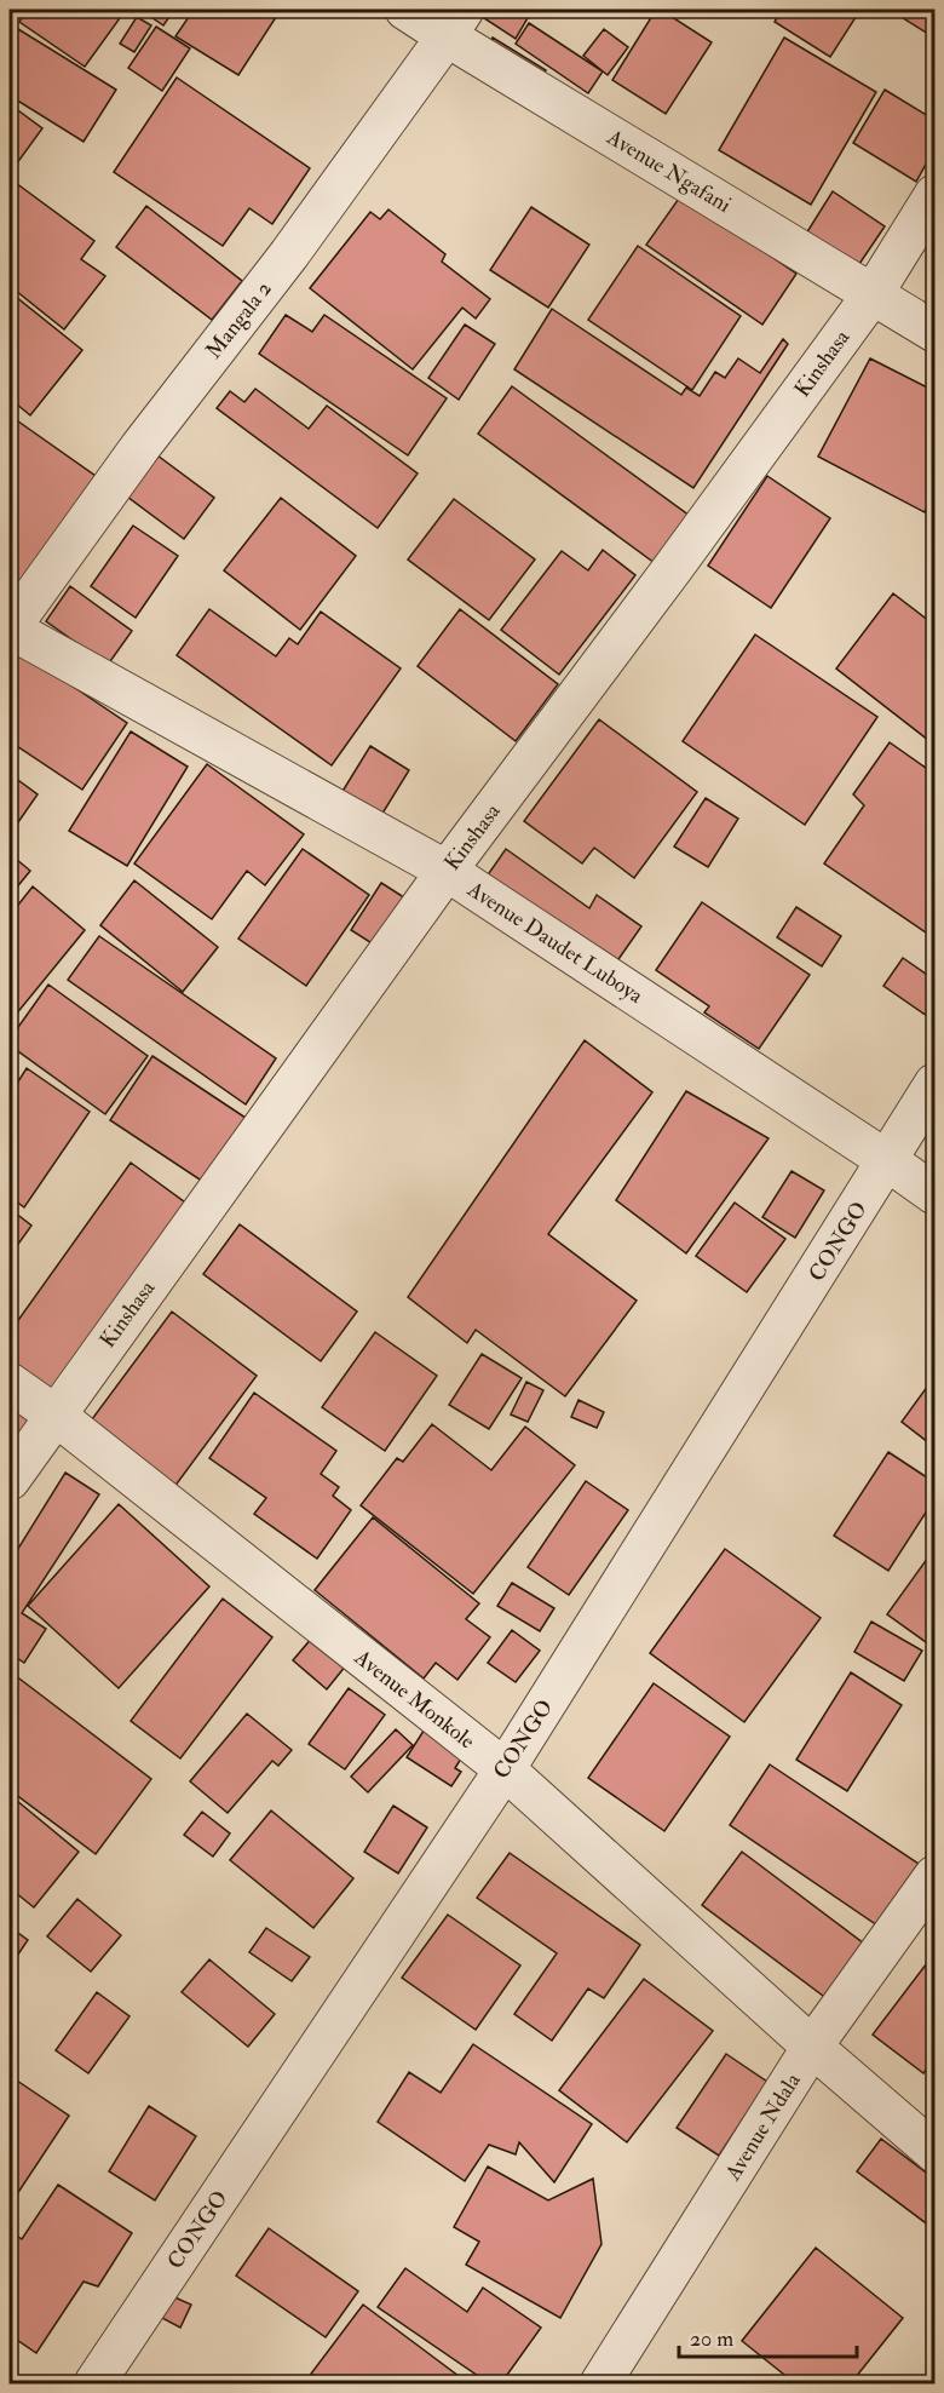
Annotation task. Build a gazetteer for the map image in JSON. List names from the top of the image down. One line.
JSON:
{"streets":{"street":["Avenue Ngafani","Mangala 2","Kinshasa","Avenue Daudet Luboya","CONGO","Avenue Monkole","Avenue Ndala"]},"crossings":[["Avenue Ngafani","Mangala 2"],["Avenue Ngafani","Kinshasa"],["Mangala 2","Avenue Daudet Luboya"],["Kinshasa","Avenue Daudet Luboya"],["Kinshasa","Avenue Monkole"],["Avenue Daudet Luboya","CONGO"],["CONGO","Avenue Monkole"],["Avenue Monkole","Avenue Ndala"]],"scale_bar":"20 m"}
